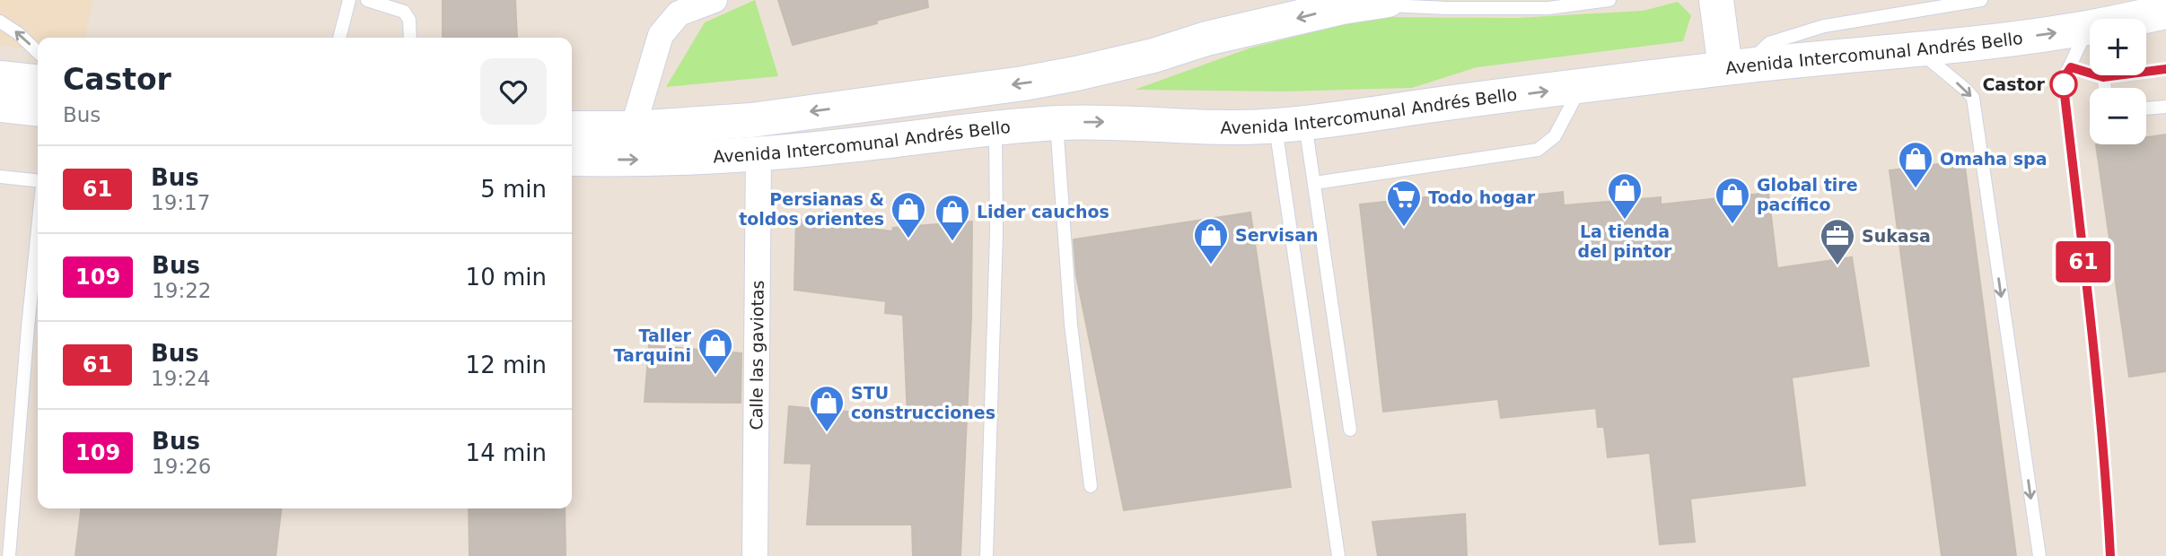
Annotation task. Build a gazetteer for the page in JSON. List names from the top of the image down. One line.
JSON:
{"streets":{"main road":["Avenida Intercomunal Andrés Bello"],"street":["Calle las gaviotas"]},"crossings":[["Avenida Intercomunal Andrés Bello","Calle las gaviotas"]],"places":{"other":["Castor"],"shop":["Omaha spa","La tienda del pintor","Global tire pacífico","Persianas & toldos orientes","Lider cauchos","Servisan","Taller Tarquini","STU construcciones"],"supermarket":["Todo hogar"],"office":["Sukasa"]},"lines":["bus line 61"],"page":{"on_map":"61","map_buttons":["+","−"],"heading":["Castor","Bus"],"list":[{"mark":"61","name":"Bus","note":"19:17","value":"5 min"},{"mark":"109","name":"Bus","note":"19:22","value":"10 min"},{"mark":"61","name":"Bus","note":"19:24","value":"12 min"},{"mark":"109","name":"Bus","note":"19:26","value":"14 min"}]}}
